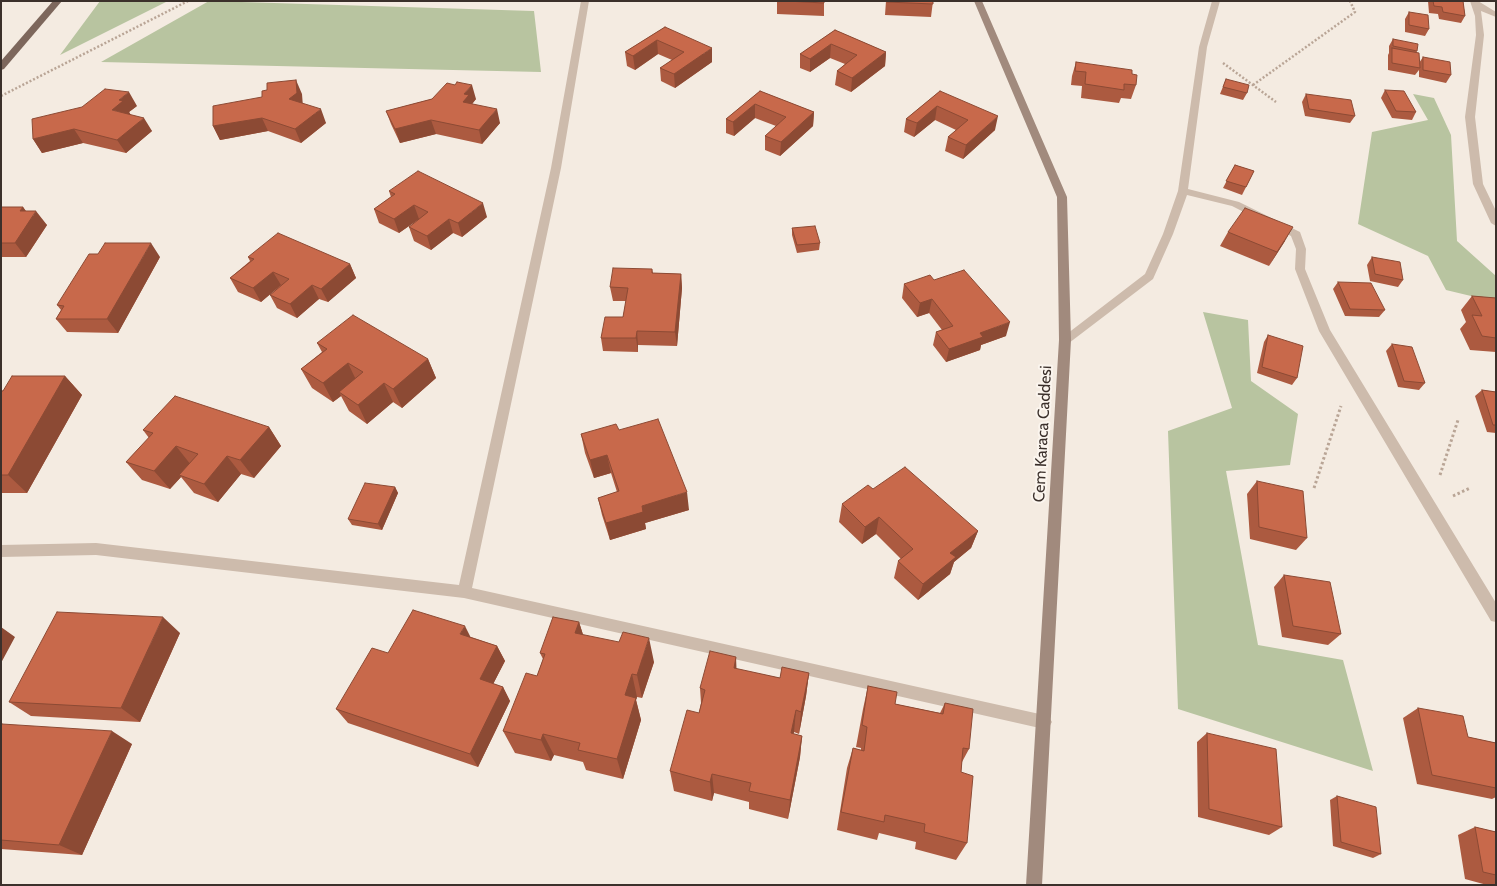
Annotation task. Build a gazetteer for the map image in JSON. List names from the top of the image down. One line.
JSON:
{"streets":{"street":["Cem Karaca Caddesi"]}}
